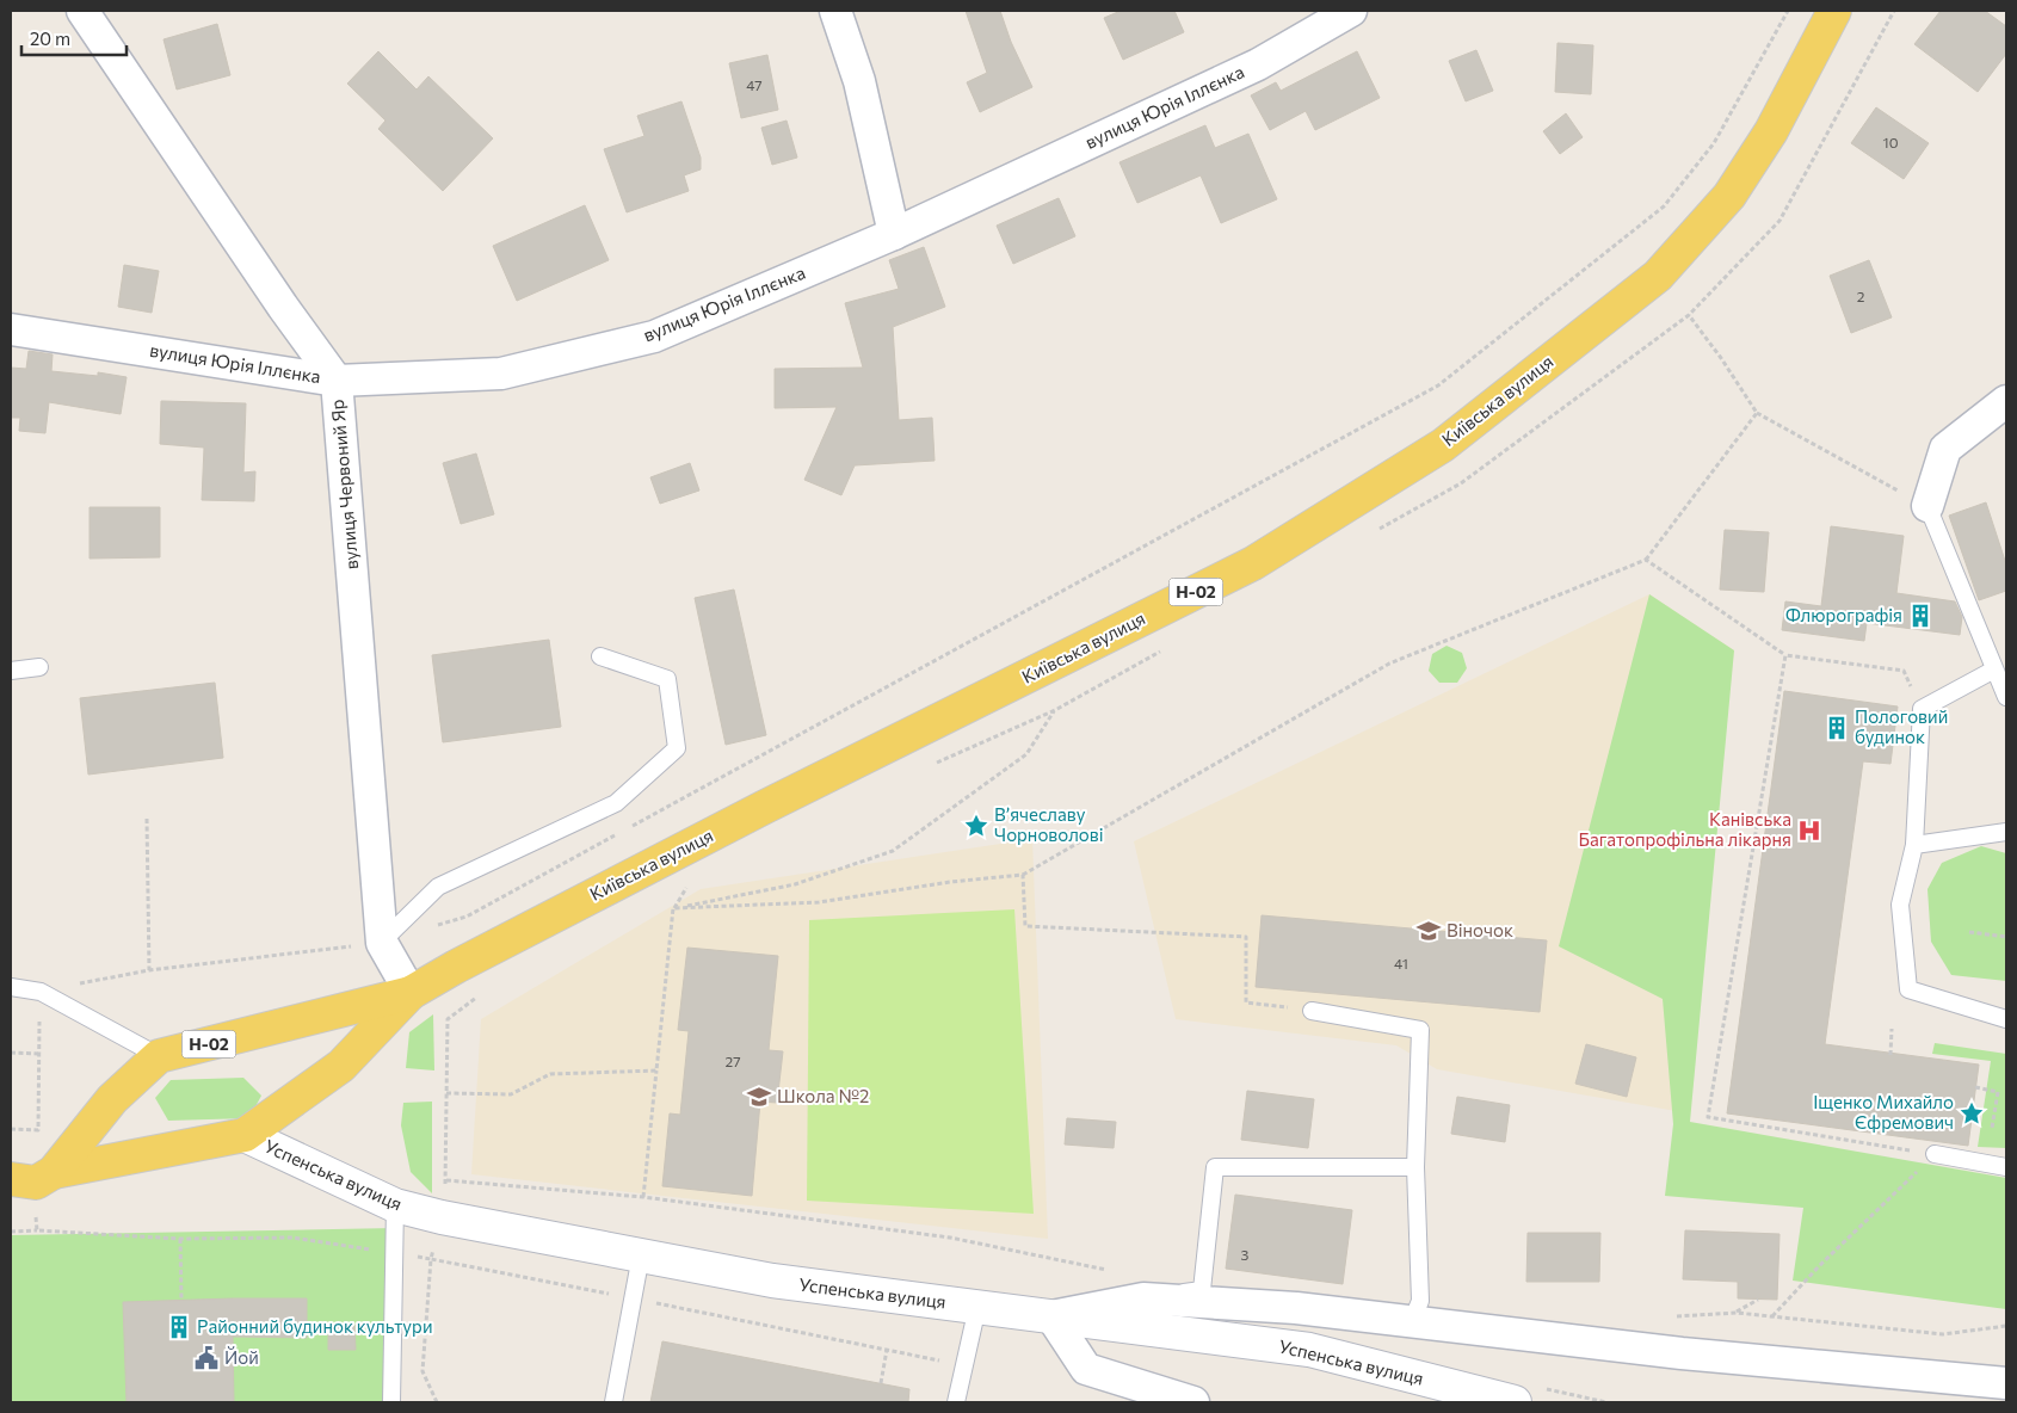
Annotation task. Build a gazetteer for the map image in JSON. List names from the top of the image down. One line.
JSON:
{"streets":{"main road":["Київська вулиця","Н-02"],"street":["вулиця Юрія Іллєнка","вулиця Червоний Яр","Успенська вулиця"]},"crossings":[["вулиця Юрія Іллєнка","вулиця Червоний Яр"],["Київська вулиця","вулиця Червоний Яр"],["Київська вулиця","Н-02"],["Київська вулиця","Успенська вулиця"],["Н-02","Успенська вулиця"]],"places":{"building":["Флюрографія","Пологовий будинок","Районний будинок культури"],"place":["В’ячеславу Чорноволові","Іщенко Михайло Єфремович"],"hospital":["Канівська Багатопрофільна лікарня"],"school or university":["Віночок","Школа №2"],"public building":["Йой"]},"house_numbers":["47","10","2","41","27","3"],"scale_bar":"20 m"}
